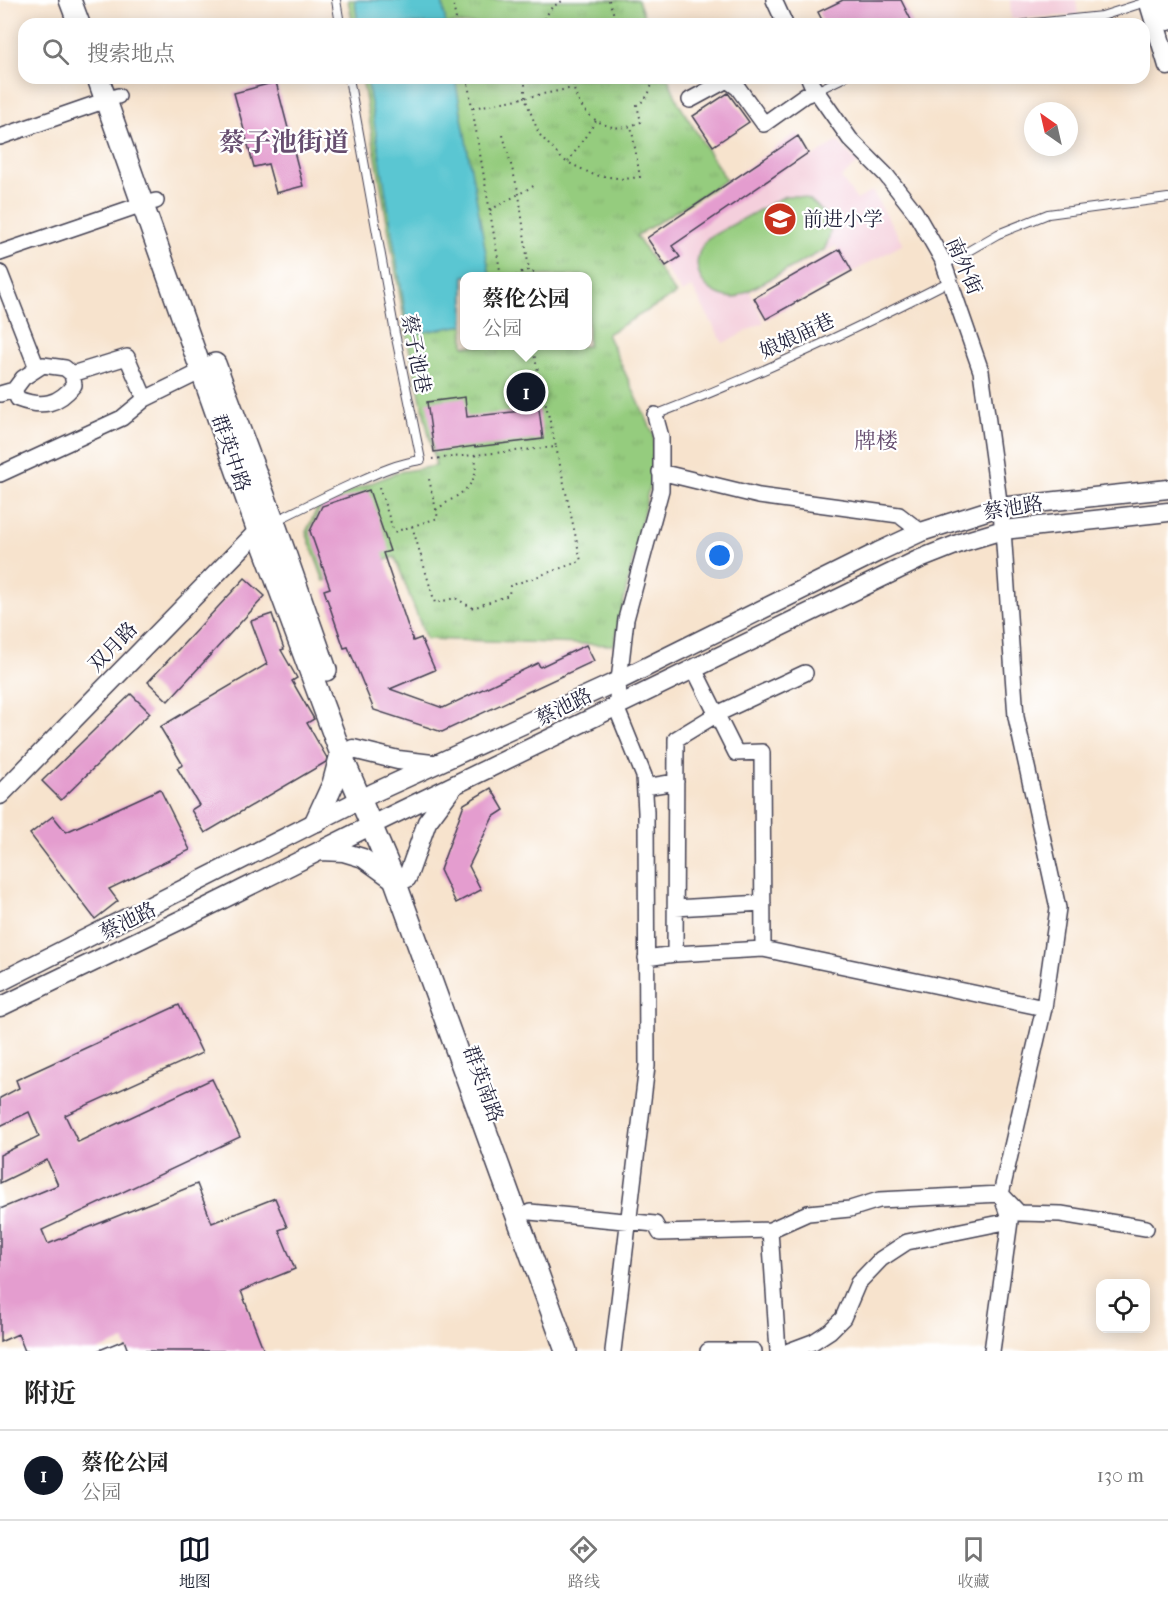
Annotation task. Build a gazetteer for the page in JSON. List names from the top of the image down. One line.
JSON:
{"streets":{"main road":["群英中路","群英南路"],"street":["南外街","蔡池路","双月路"],"lane":["娘娘庙巷","蔡子池巷"]},"crossings":[["南外街","娘娘庙巷"],["南外街","蔡池路"],["群英中路","蔡池路"],["群英中路","双月路"],["群英中路","群英南路"],["蔡池路","群英南路"]],"districts":["蔡子池街道","牌楼"],"places":{"school or university":["前进小学"]},"north":"top left","page":{"search":"搜索地点","popup":["蔡伦公园","公园"],"pins":"1","heading":"附近","list":[{"mark":"1","name":"蔡伦公园","note":"公园","value":"130 m"}],"nav":["地图","路线","收藏"]}}
